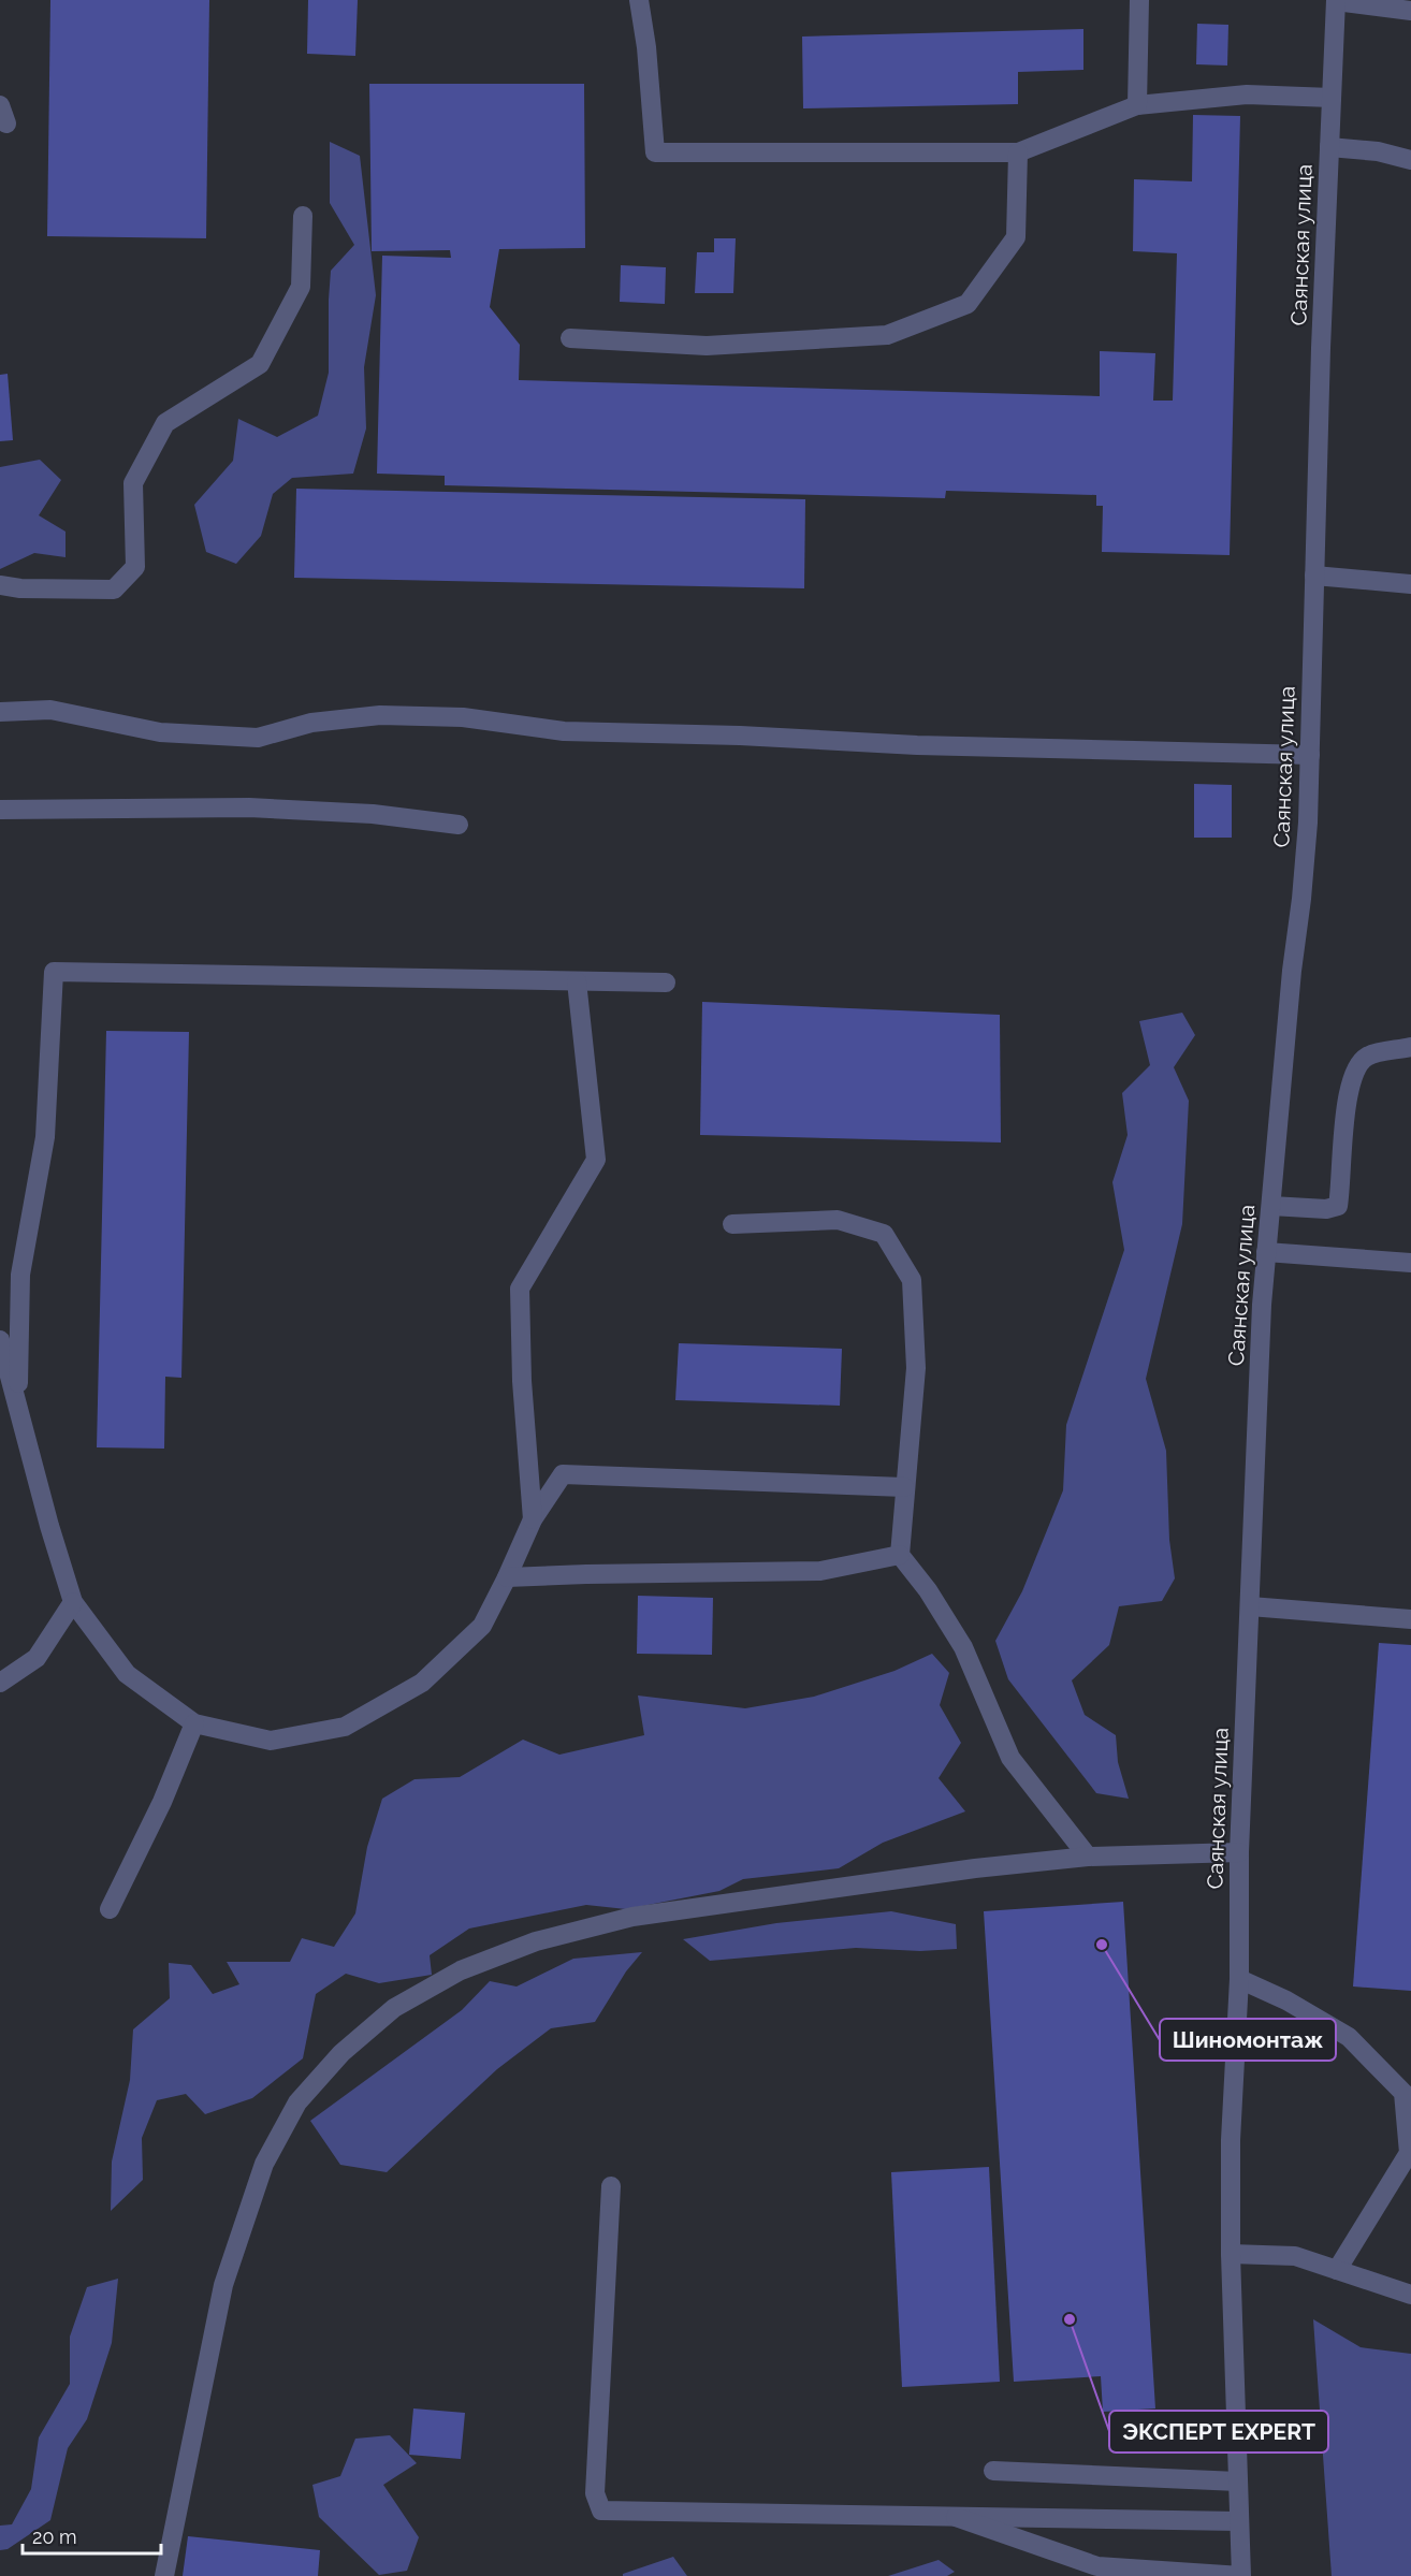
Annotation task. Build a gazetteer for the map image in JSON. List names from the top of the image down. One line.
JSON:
{"streets":{"street":["Саянская улица"]},"places":["Шиномонтаж","ЭКСПЕРТ EXPERT"],"scale_bar":"20 m"}
